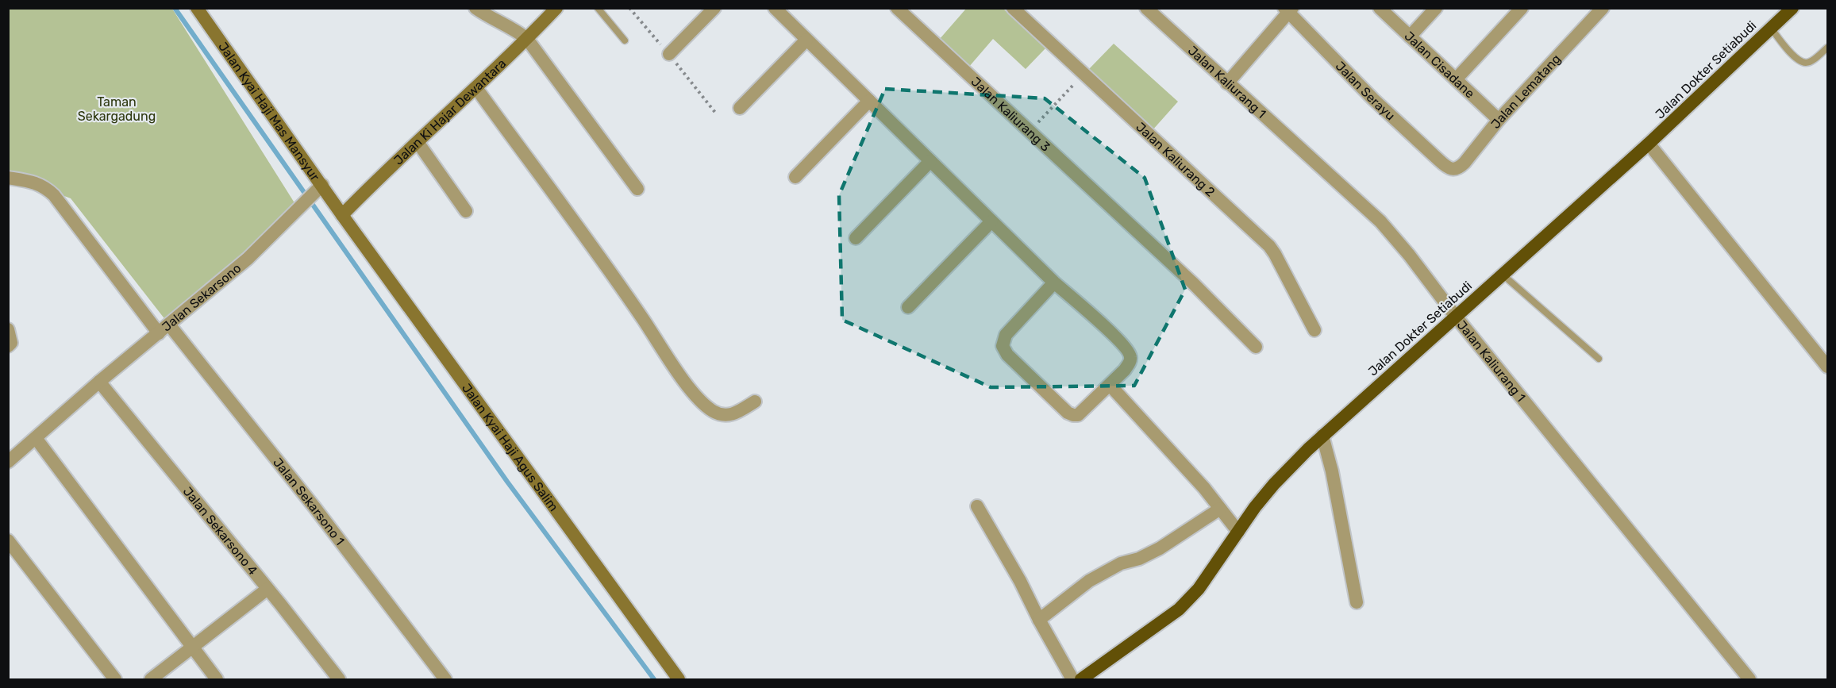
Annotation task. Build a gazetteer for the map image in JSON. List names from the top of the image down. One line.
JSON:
{"streets":{"highway":["Jalan Dokter Setiabudi"],"main road":["Jalan Kyai Haji Mas Mansyur","Jalan Ki Hajar Dewantara","Jalan Kyai Haji Agus Salim"],"street":["Jalan Cisadane","Jalan Kaliurang 1","Jalan Serayu","Jalan Lematang","Jalan Kaliurang 3","Jalan Kaliurang 2","Jalan Sekarsono","Jalan Sekarsono 1","Jalan Sekarsono 4"]},"crossings":[["Jalan Cisadane","Jalan Lematang"],["Jalan Dokter Setiabudi","Jalan Kaliurang 1"],["Jalan Serayu","Jalan Lematang"],["Jalan Kyai Haji Mas Mansyur","Jalan Ki Hajar Dewantara"],["Jalan Kyai Haji Mas Mansyur","Jalan Sekarsono"],["Jalan Kyai Haji Mas Mansyur","Jalan Kyai Haji Agus Salim"],["Jalan Ki Hajar Dewantara","Jalan Kyai Haji Agus Salim"],["Jalan Sekarsono","Jalan Sekarsono 1"],["Jalan Sekarsono","Jalan Sekarsono 4"]],"parks":["Taman Sekargadung"]}
